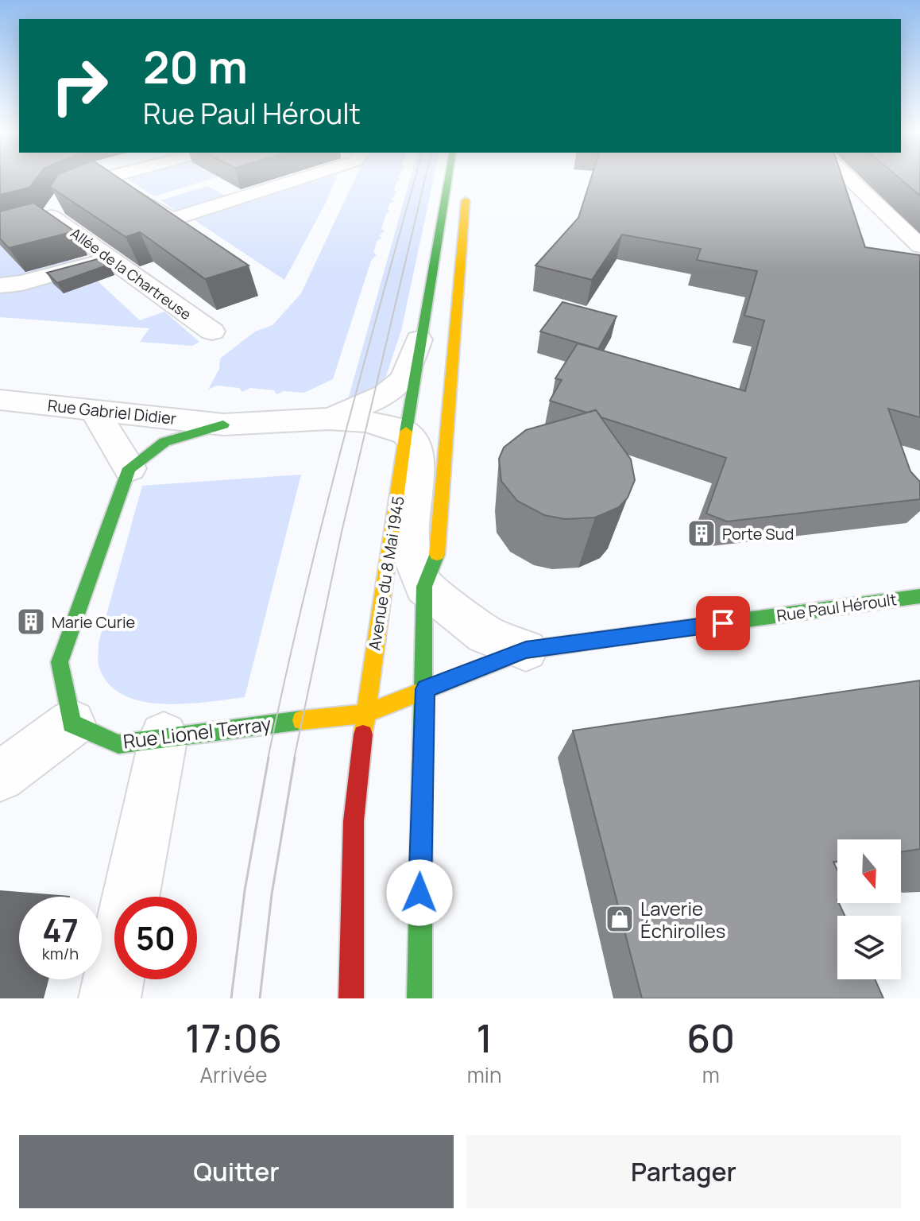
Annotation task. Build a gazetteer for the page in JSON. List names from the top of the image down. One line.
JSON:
{"streets":{"main road":["Avenue du 8 Mai 1945","Rue Paul Héroult","Rue Lionel Terray"],"street":["Allée de la Chartreuse","Rue Gabriel Didier"]},"crossings":[["Avenue du 8 Mai 1945","Rue Lionel Terray"],["Rue Paul Héroult","Rue Lionel Terray"]],"places":{"building":["Porte Sud","Marie Curie"],"shop":["Laverie Échirolles"]},"north":"bottom","page":{"turn":["20 m","Rue Paul Héroult"],"speed":"47 km/h","limit":"50","eta":["17:06","Arrivée","1","min","60","m"],"buttons":["Quitter","Partager"]}}
